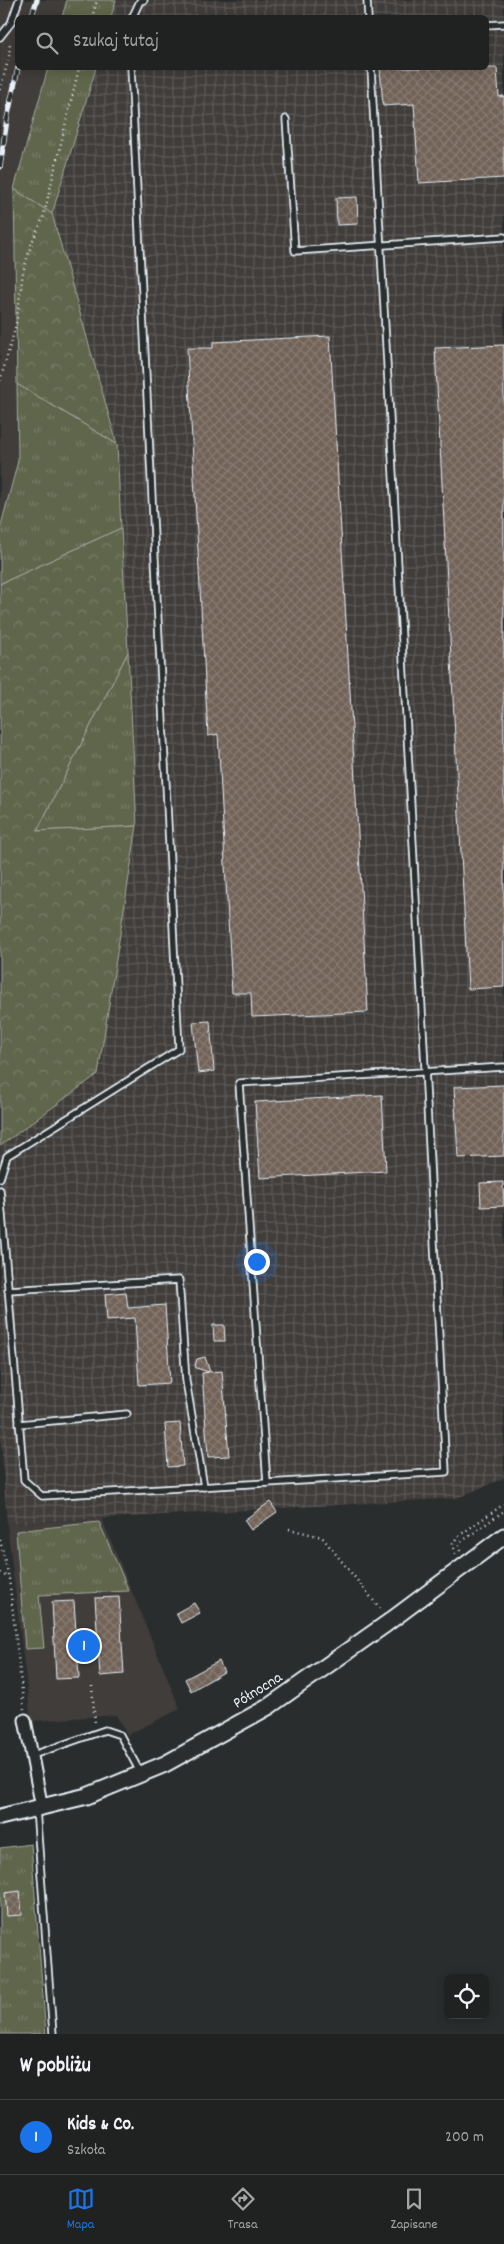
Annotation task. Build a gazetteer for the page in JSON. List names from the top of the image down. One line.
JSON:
{"streets":{"street":["Północna"]},"page":{"search":"Szukaj tutaj","pins":"1","heading":"W pobliżu","list":[{"mark":"1","name":"Kids & Co.","note":"Szkoła","value":"200 m"}],"nav":["Mapa","Trasa","Zapisane"]}}
